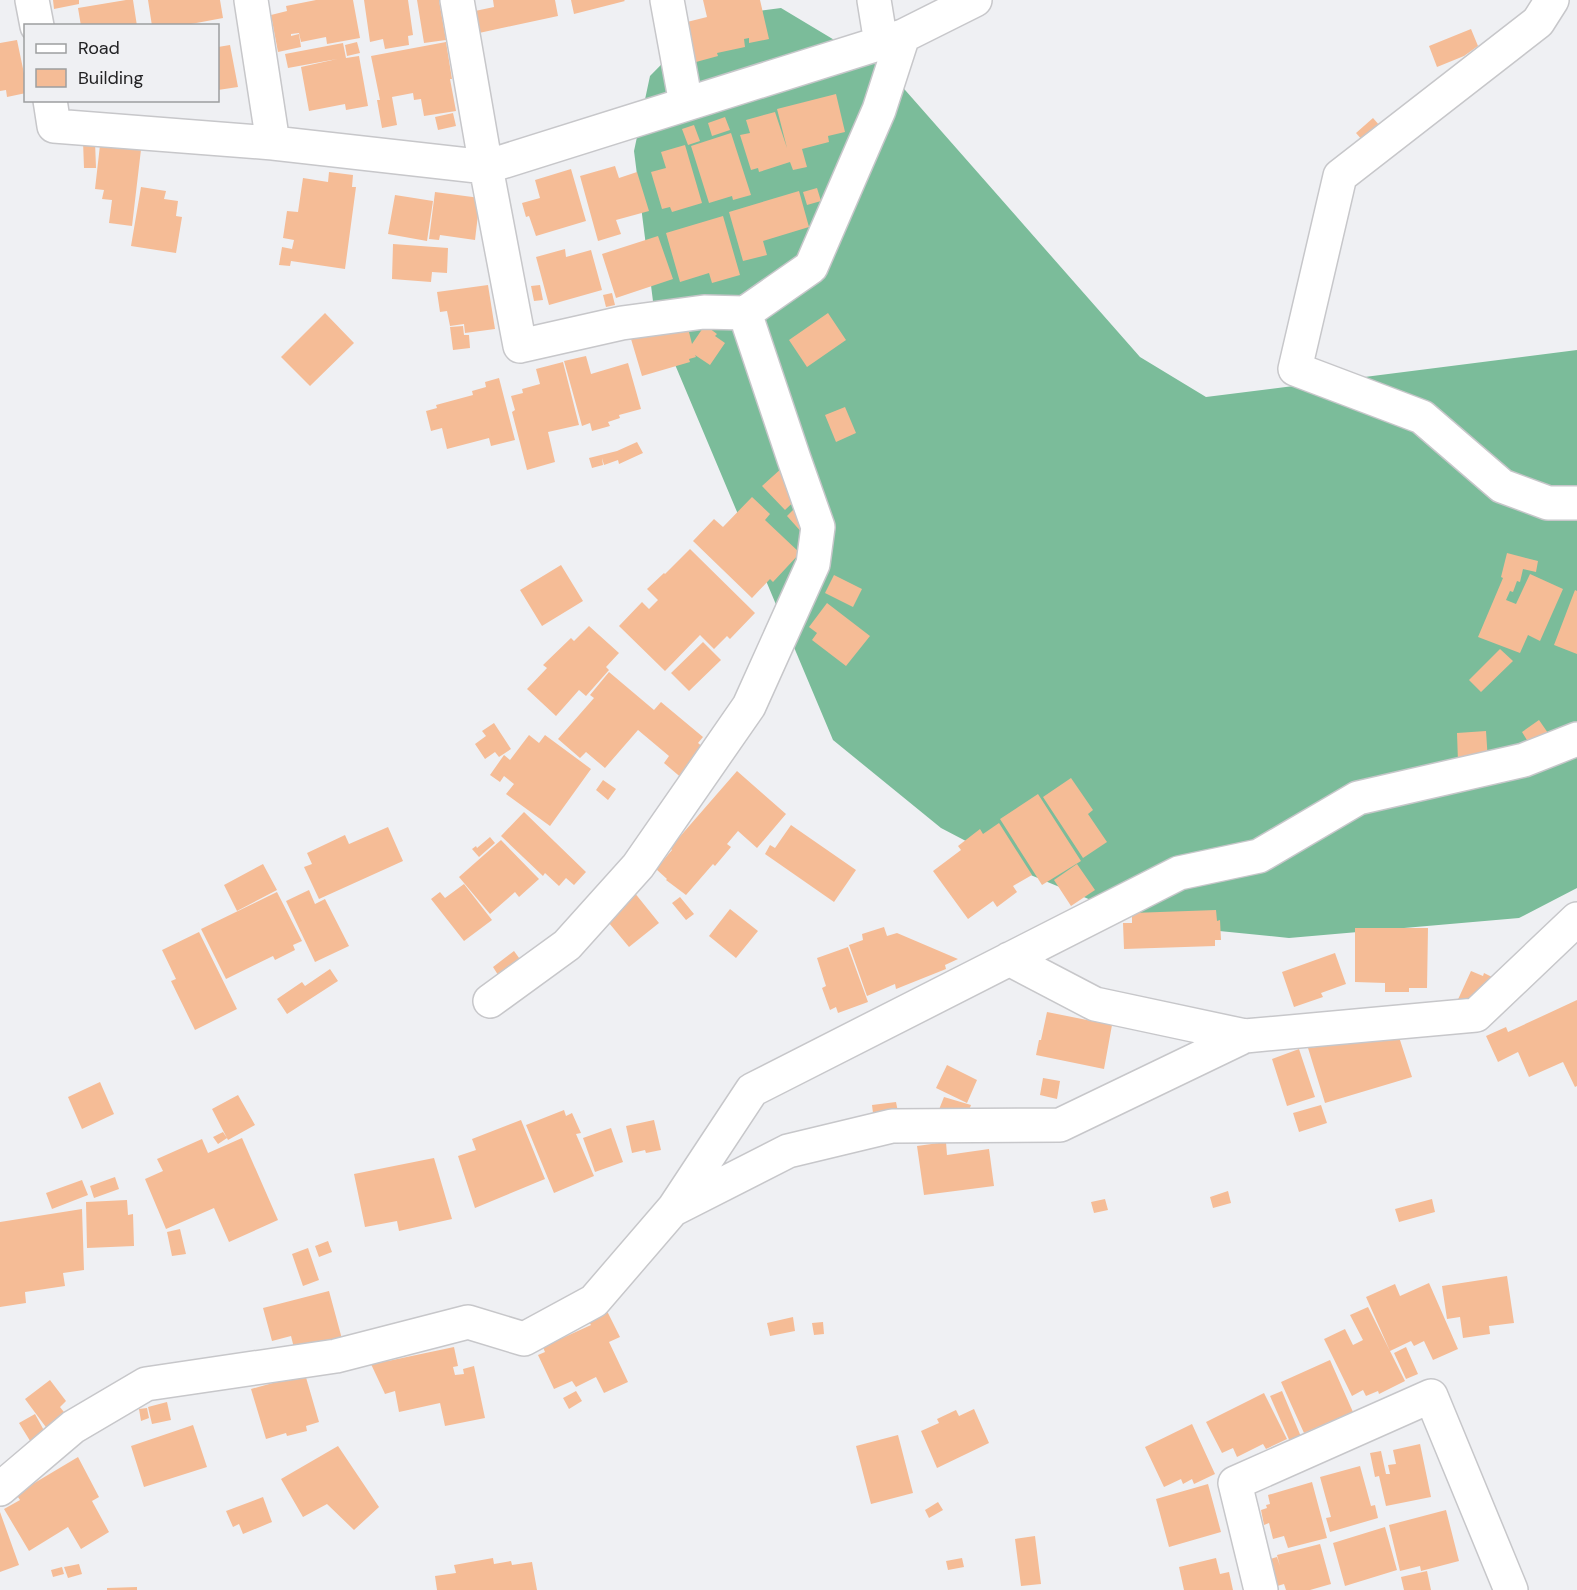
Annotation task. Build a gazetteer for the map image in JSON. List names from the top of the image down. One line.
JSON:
{"legend":["Road","Building"]}
